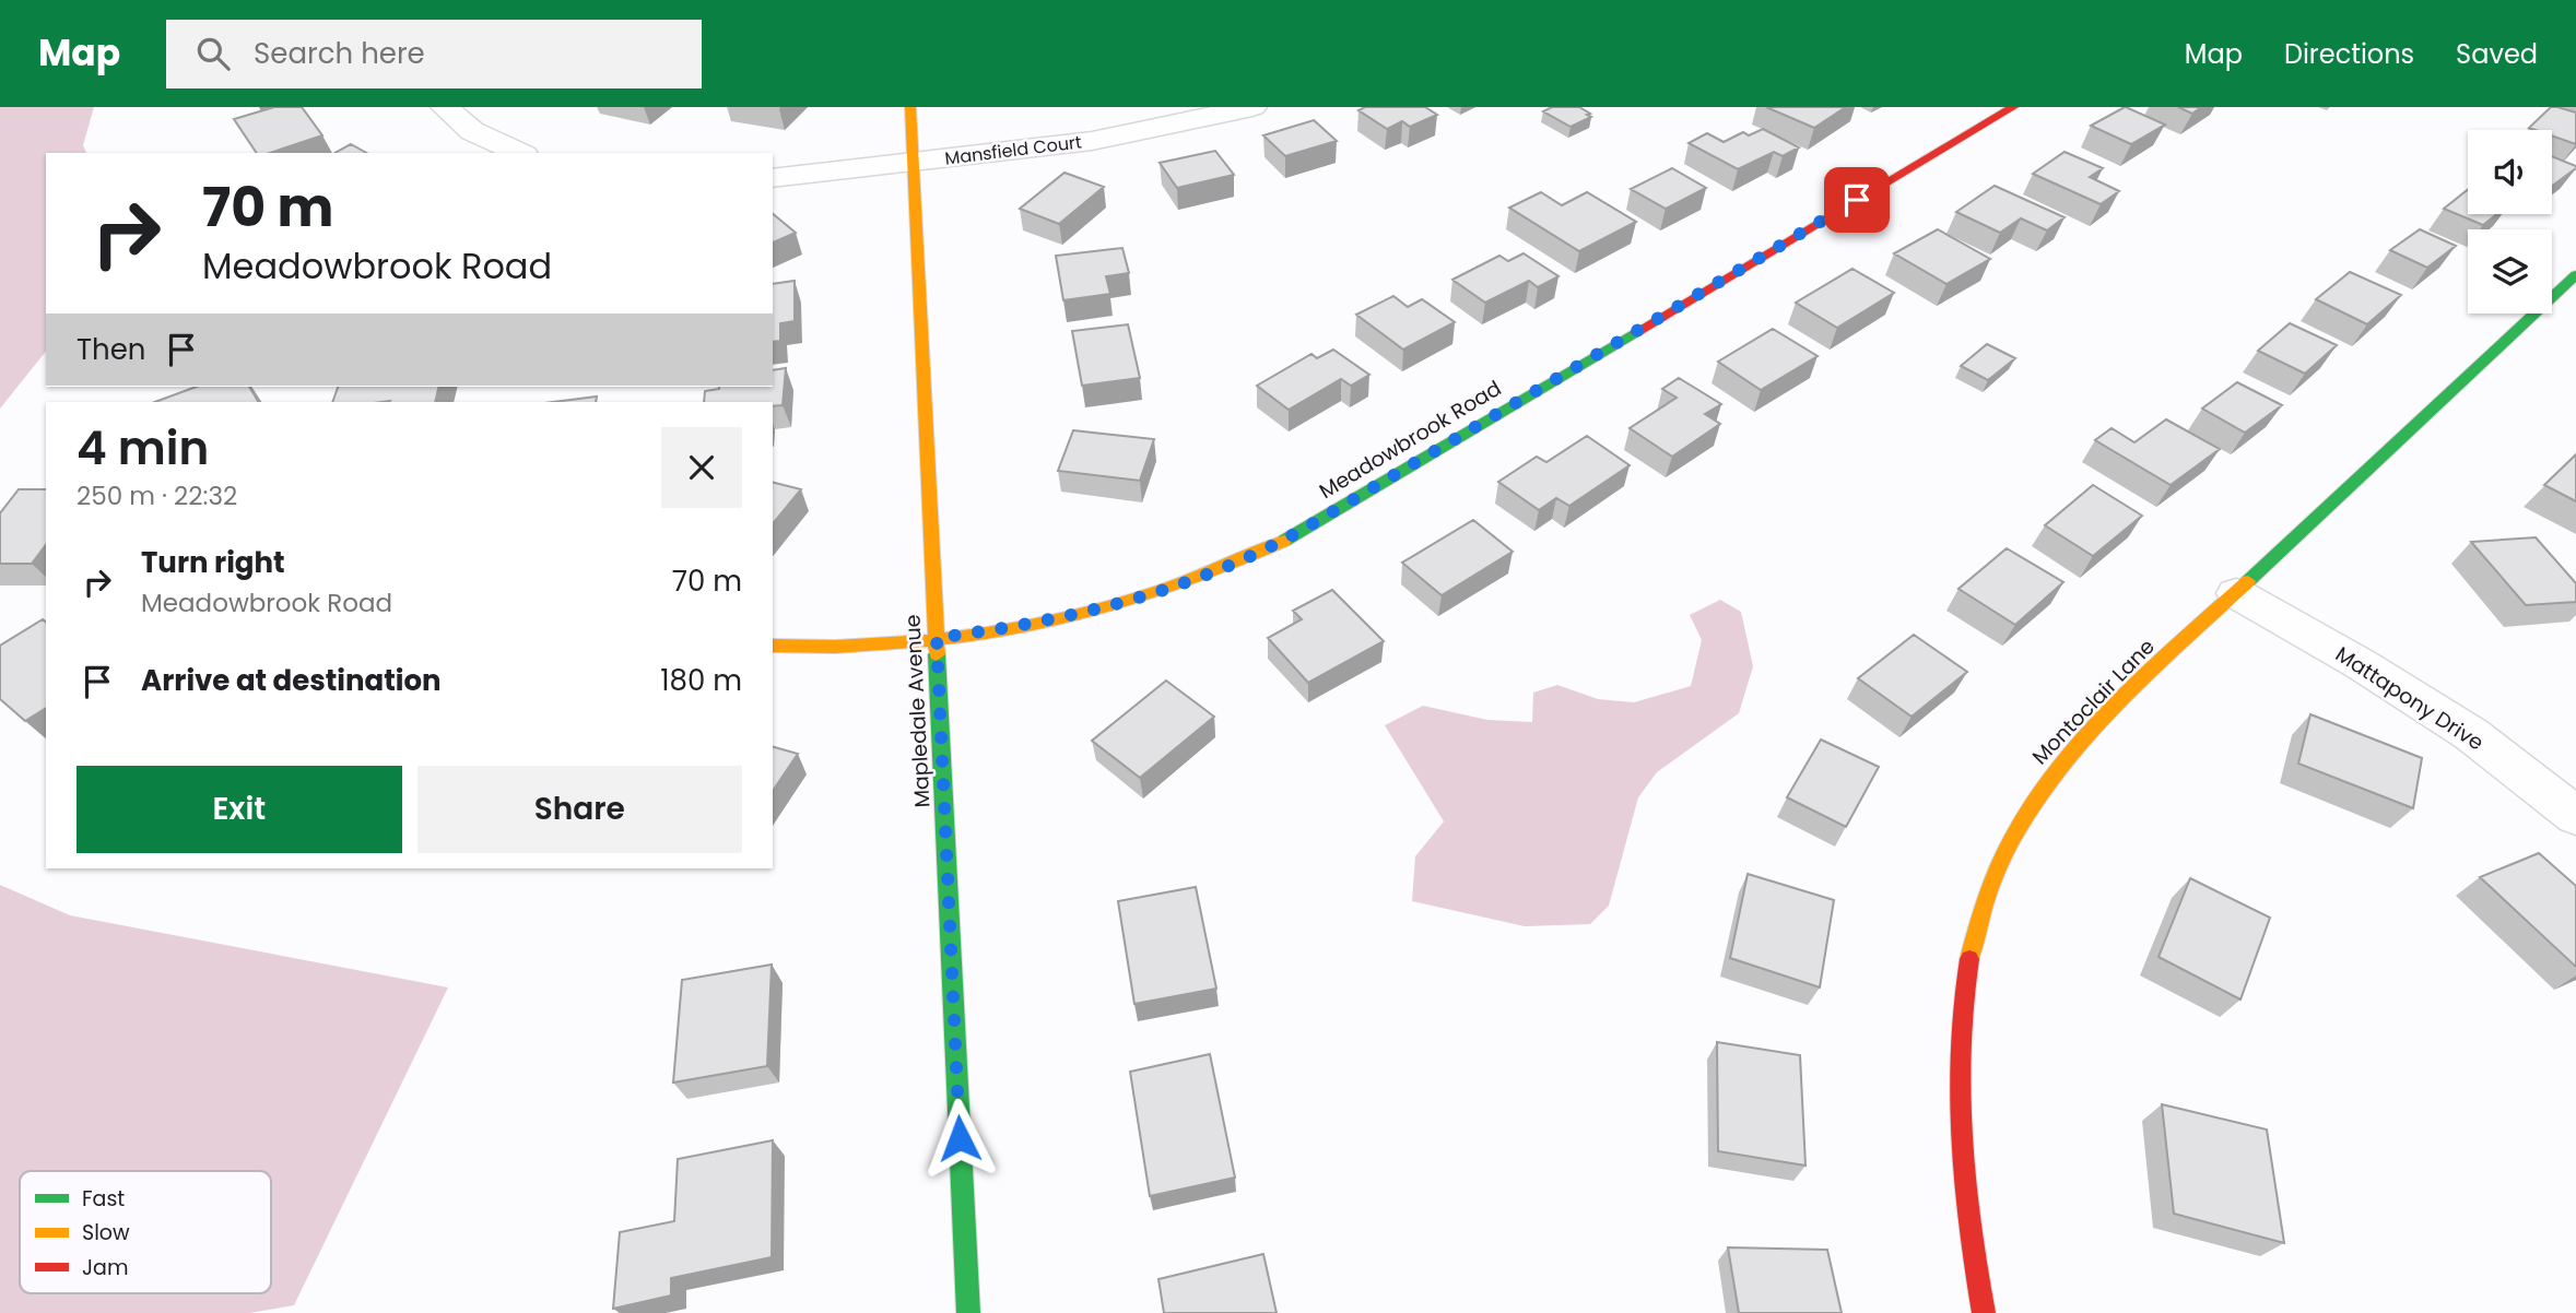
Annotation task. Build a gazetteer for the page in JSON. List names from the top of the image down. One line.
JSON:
{"streets":{"street":["Mansfield Court","Meadowbrook Road","Mattapony Drive","Montoclair Lane","Mapledale Avenue"]},"crossings":[["Mansfield Court","Mapledale Avenue"],["Meadowbrook Road","Mapledale Avenue"],["Mattapony Drive","Montoclair Lane"]],"legend":["Fast","Slow","Jam"],"page":{"header":"Map","search":"Search here","nav":["Map","Directions","Saved"],"turn":["70 m","Meadowbrook Road"],"then":"Then","heading":["4 min","250 m · 22:32"],"list":[{"name":"Turn right","note":"Meadowbrook Road","value":"70 m"},{"name":"Arrive at destination","value":"180 m"}],"buttons":["Exit","Share"]}}
